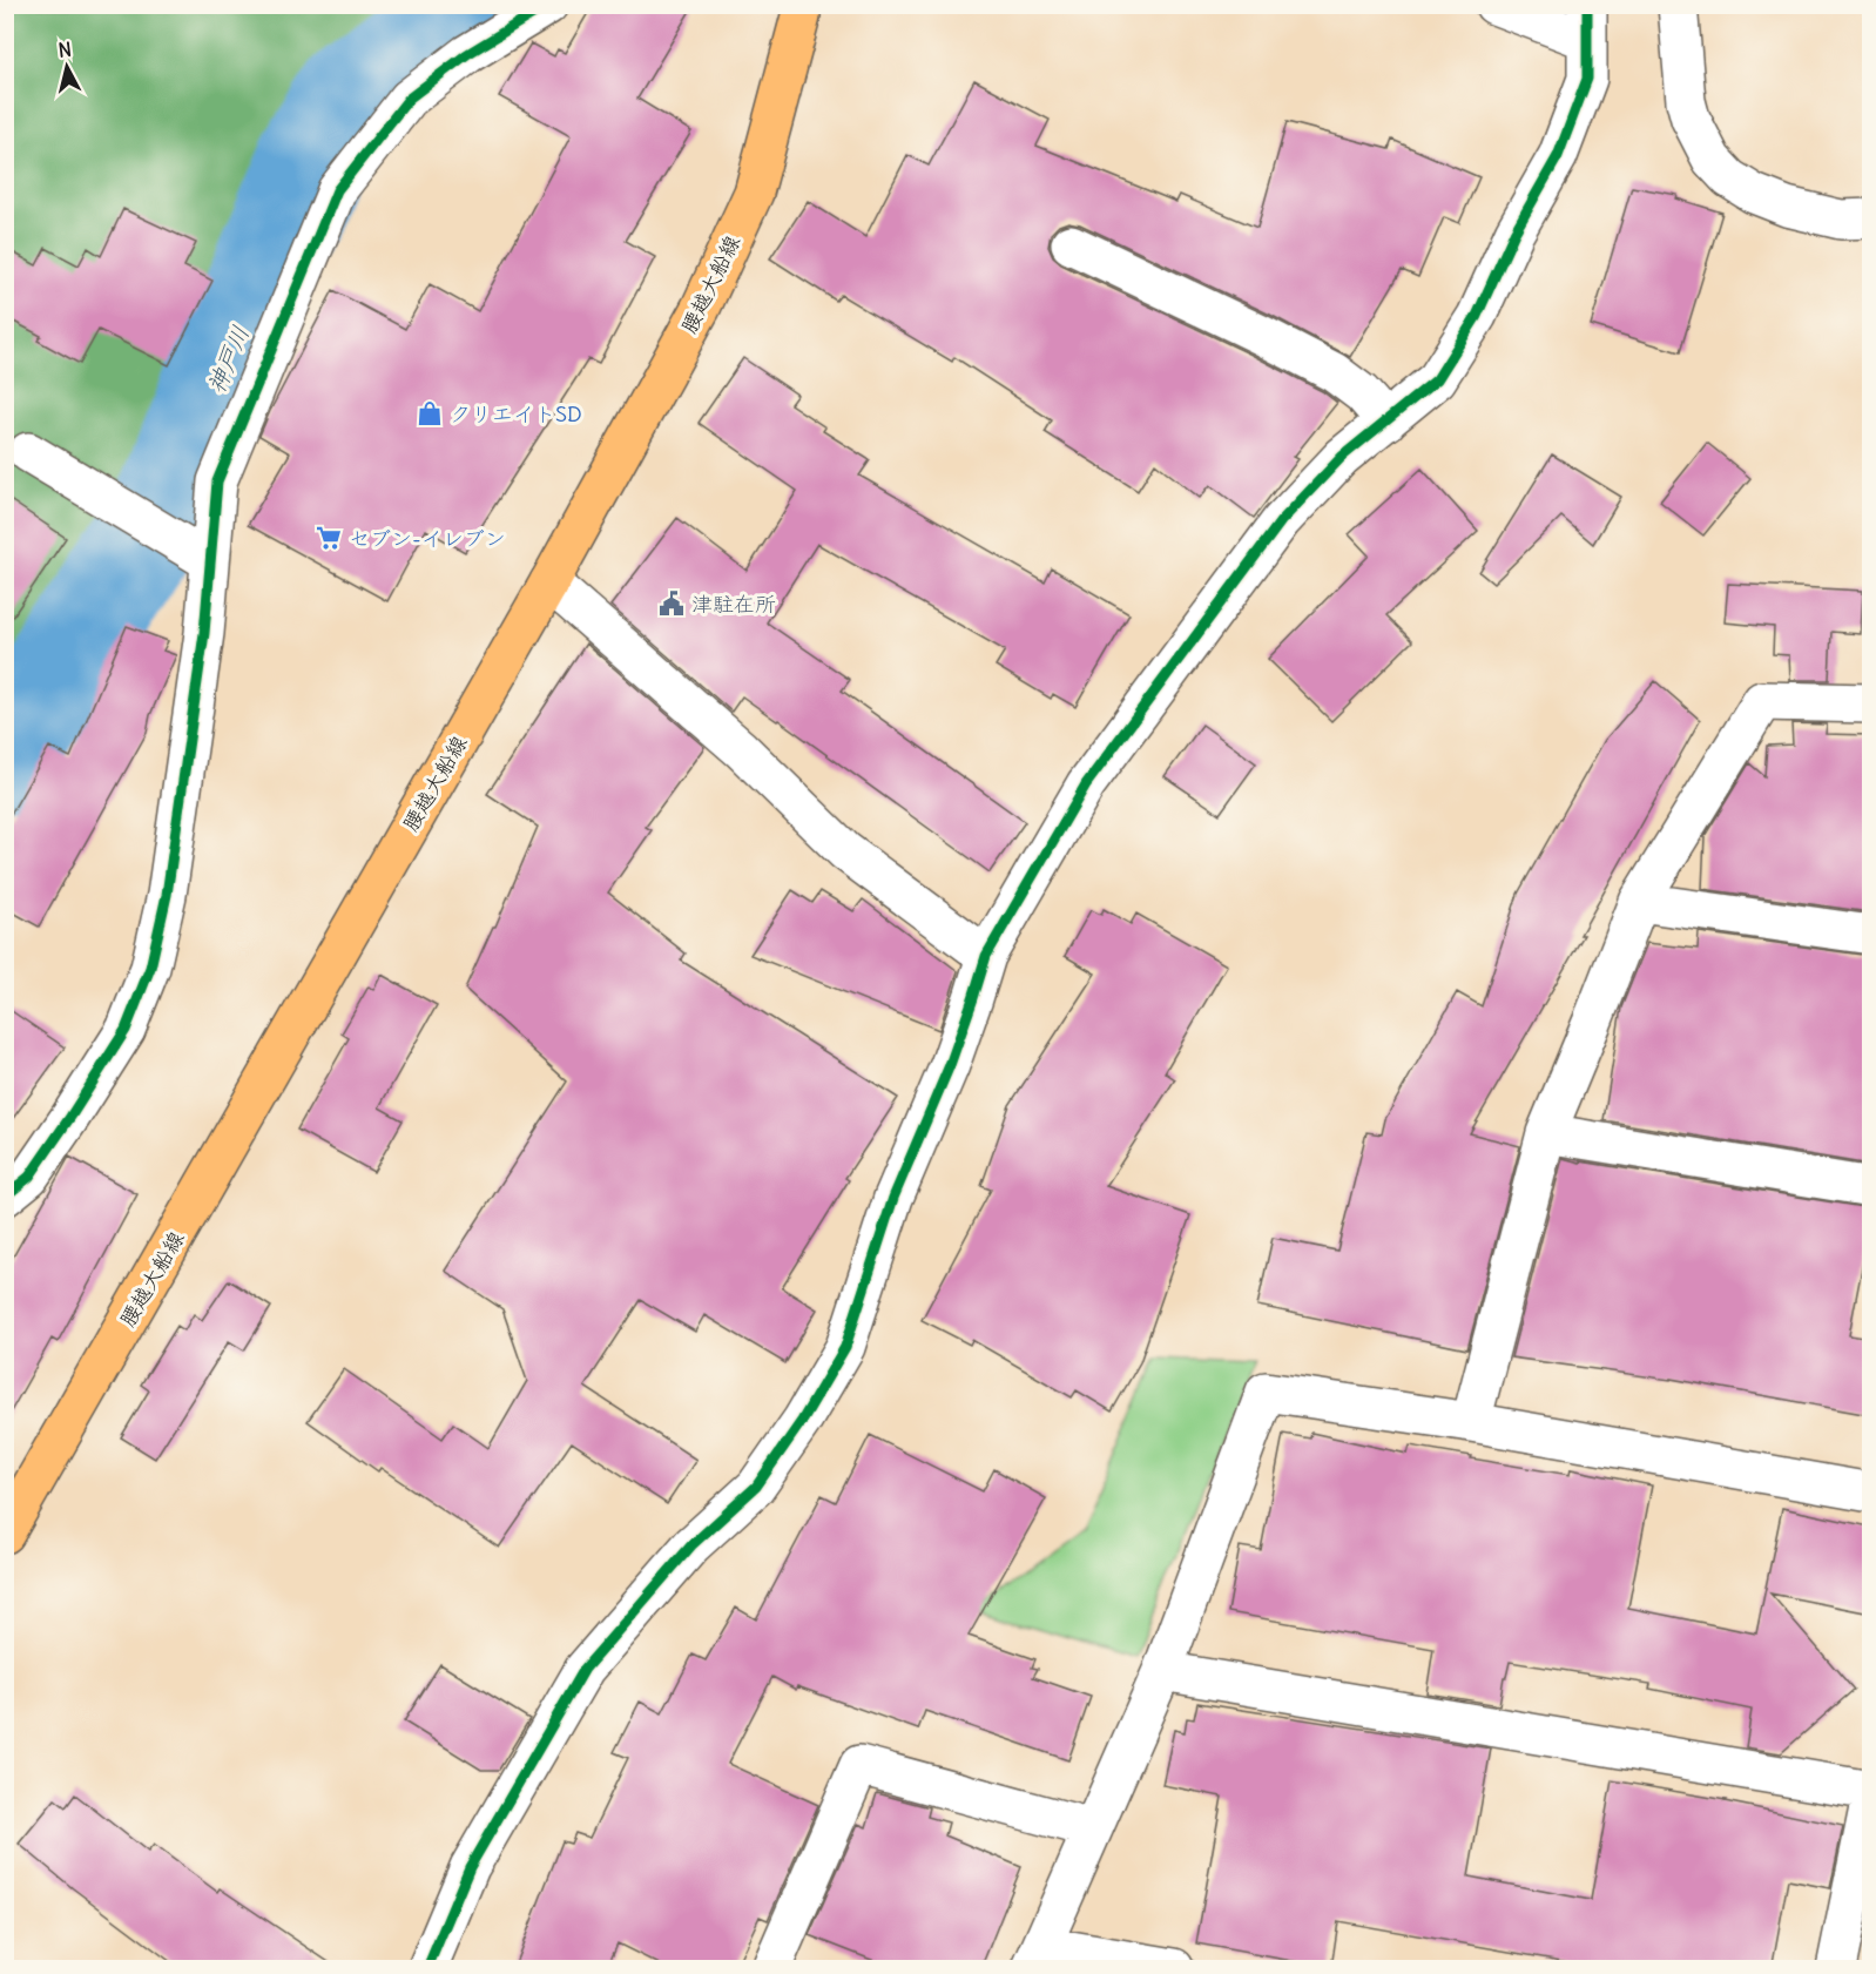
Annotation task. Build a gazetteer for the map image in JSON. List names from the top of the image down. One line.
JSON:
{"streets":{"main road":["腰越大船線"]},"water":["神戸川"],"places":{"shop":["クリエイトSD"],"supermarket":["セブン-イレブン"],"public building":["津駐在所"]},"north":"top"}
